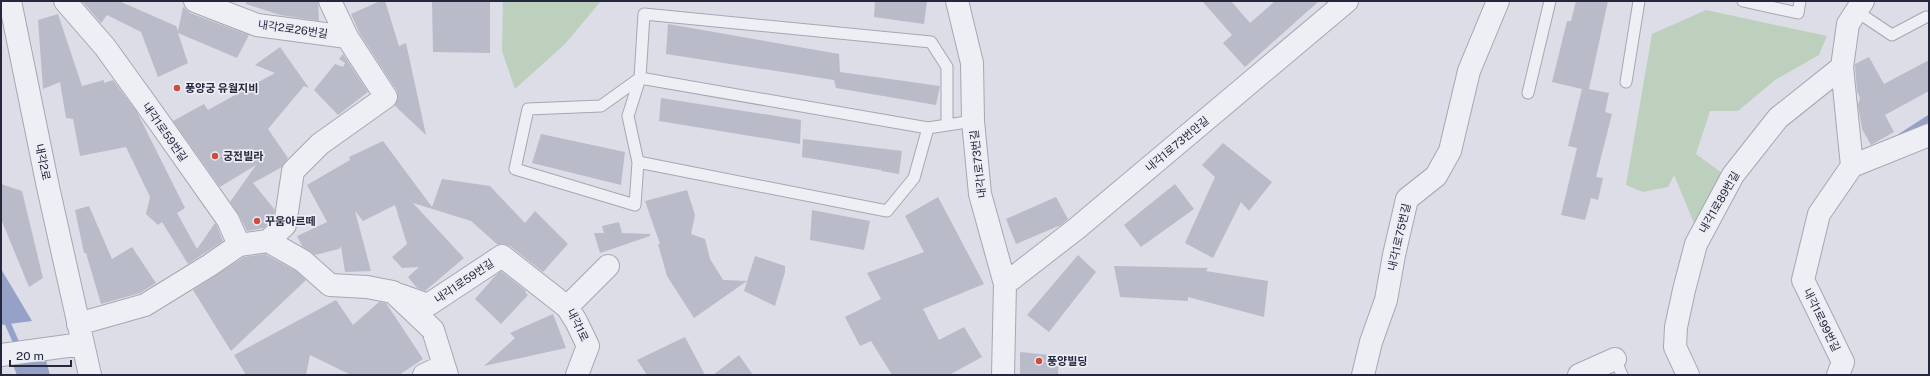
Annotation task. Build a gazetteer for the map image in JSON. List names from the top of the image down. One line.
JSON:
{"streets":{"street":["내각2로26번길","내각1로59번길","내각1로73번안길","내각2로","내각1로73번길","내각1로89번길","내각1로75번길","내각1로99번길","내각1로"]},"crossings":[["내각1로59번길","내각1로"],["내각1로73번안길","내각1로73번길"]],"places":["풍양궁 유월지비","궁전빌라","꾸움아르떼","풍양빌딩"],"scale_bar":"20 m"}
